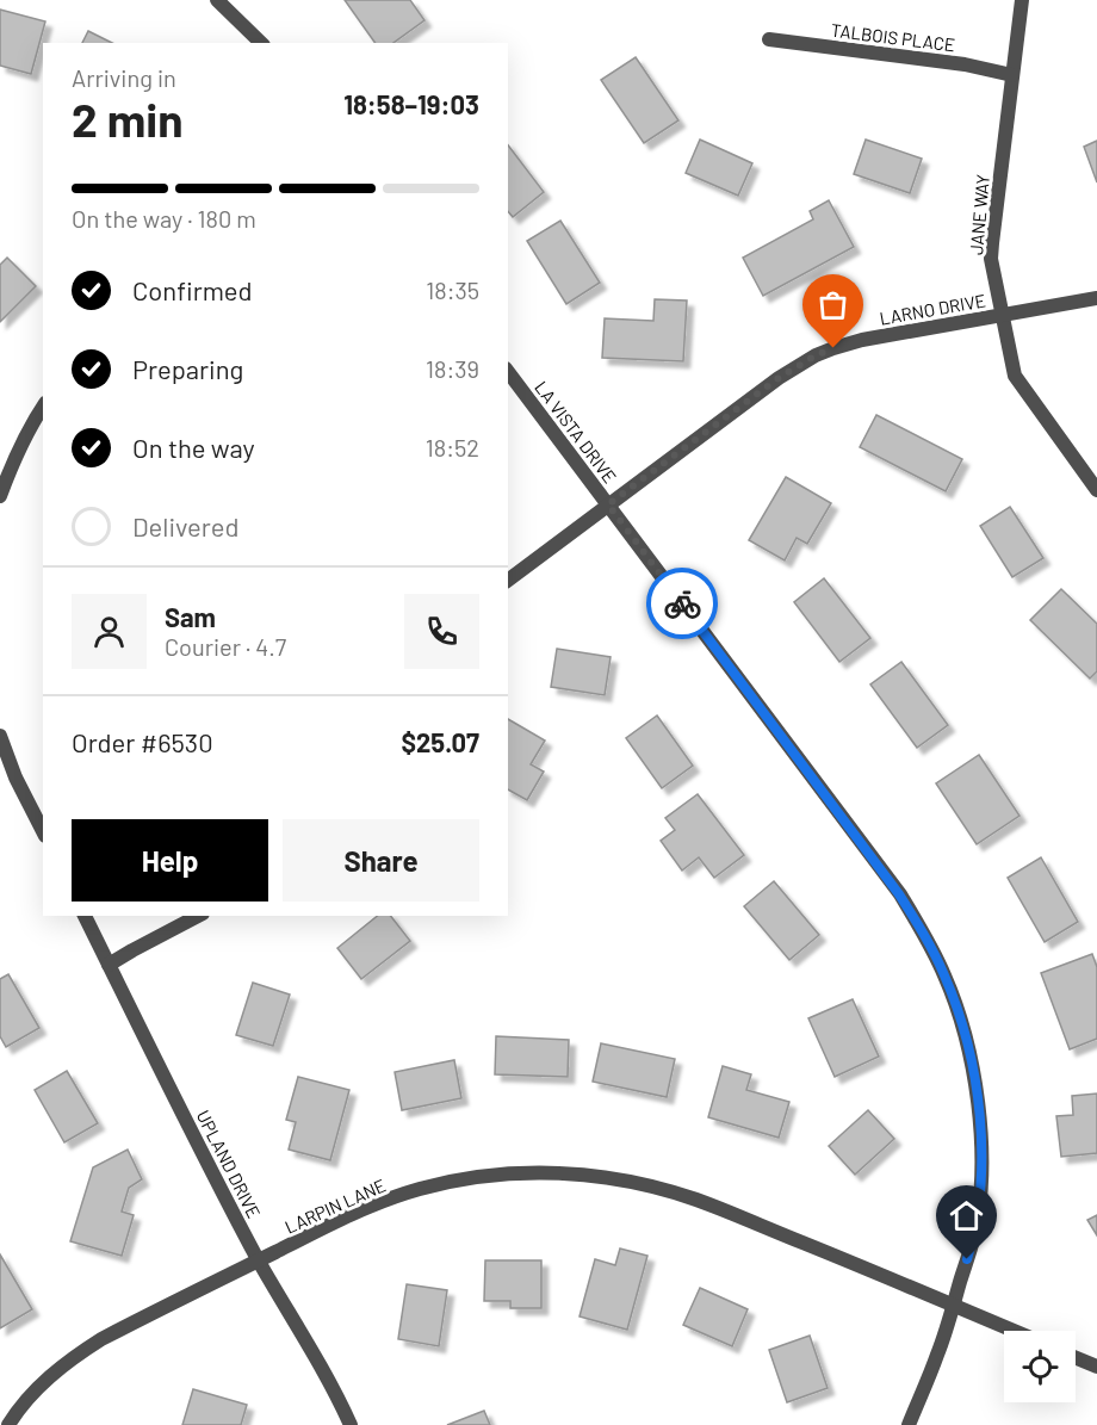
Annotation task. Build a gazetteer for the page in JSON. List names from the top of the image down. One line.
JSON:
{"streets":{"street":["TALBOIS PLACE","JANE WAY","LARNO DRIVE","LA VISTA DRIVE","UPLAND DRIVE","LARPIN LANE"]},"crossings":[["TALBOIS PLACE","JANE WAY"],["JANE WAY","LARNO DRIVE"],["LARNO DRIVE","LA VISTA DRIVE"],["LA VISTA DRIVE","LARPIN LANE"],["UPLAND DRIVE","LARPIN LANE"]],"page":{"heading":["2 min","Arriving in","18:58–19:03"],"panel":["Sam","Courier · 4.7","Order #6530","$25.07"],"bar":"On the way · 180 m","list":[["Confirmed","18:35"],["Preparing","18:39"],["On the way","18:52"],"Delivered"],"buttons":["Help","Share"]}}
